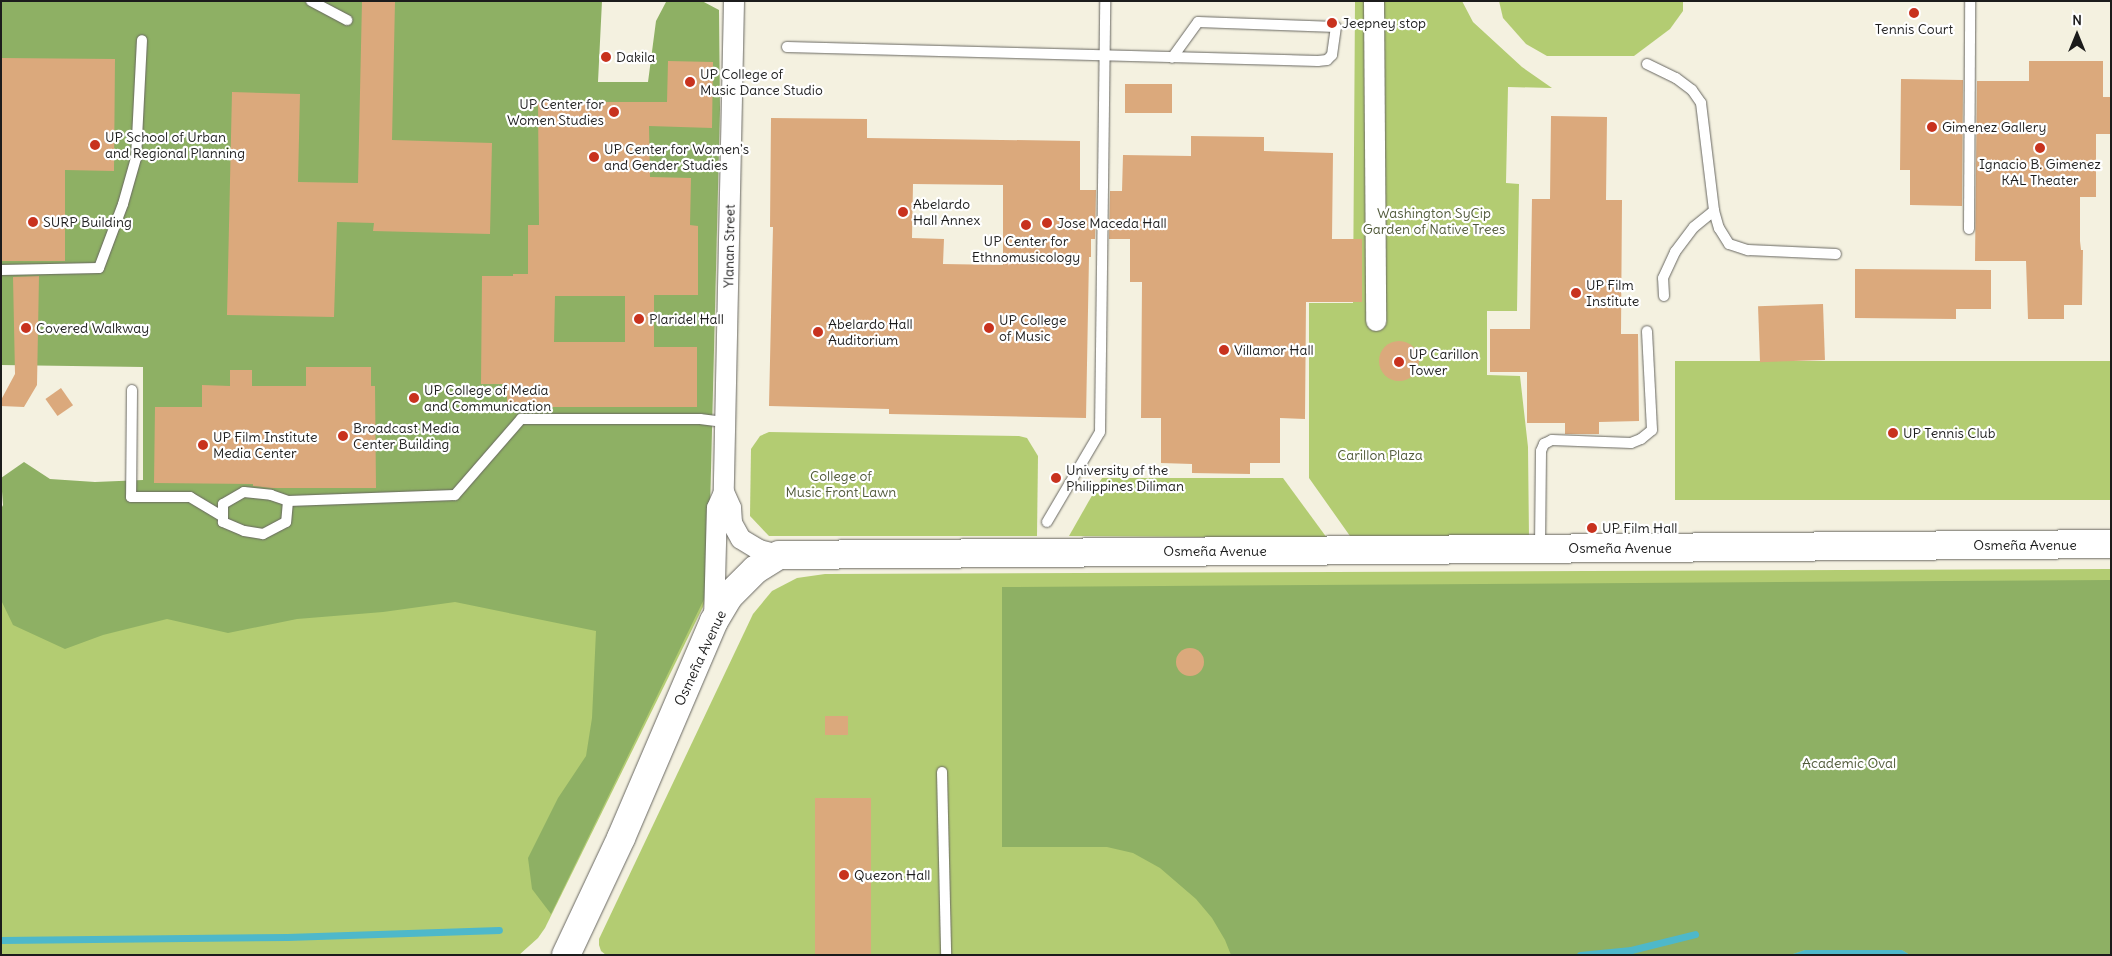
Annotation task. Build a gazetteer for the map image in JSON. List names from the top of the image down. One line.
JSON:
{"streets":{"street":["Ylanan Street","Osmeña Avenue"]},"crossings":[["Ylanan Street","Osmeña Avenue"]],"parks":["Washington SyCip Garden of Native Trees","Carillon Plaza","College of Music Front Lawn","Academic Oval"],"places":["Tennis Court","Jeepney stop","Dakila","UP College of Music Dance Studio","UP Center for Women Studies","Gimenez Gallery","UP School of Urban and Regional Planning","Ignacio B. Gimenez KAL Theater","UP Center for Women's and Gender Studies","Abelardo Hall Annex","SURP Building","Jose Maceda Hall","UP Center for Ethnomusicology","UP Film Institute","Plaridel Hall","Covered Walkway","UP College of Music","Abelardo Hall Auditorium","Villamor Hall","UP Carillon Tower","UP College of Media and Communication","UP Tennis Club","Broadcast Media Center Building","UP Film Institute Media Center","University of the Philippines Diliman","UP Film Hall","Quezon Hall"],"north":"top"}
